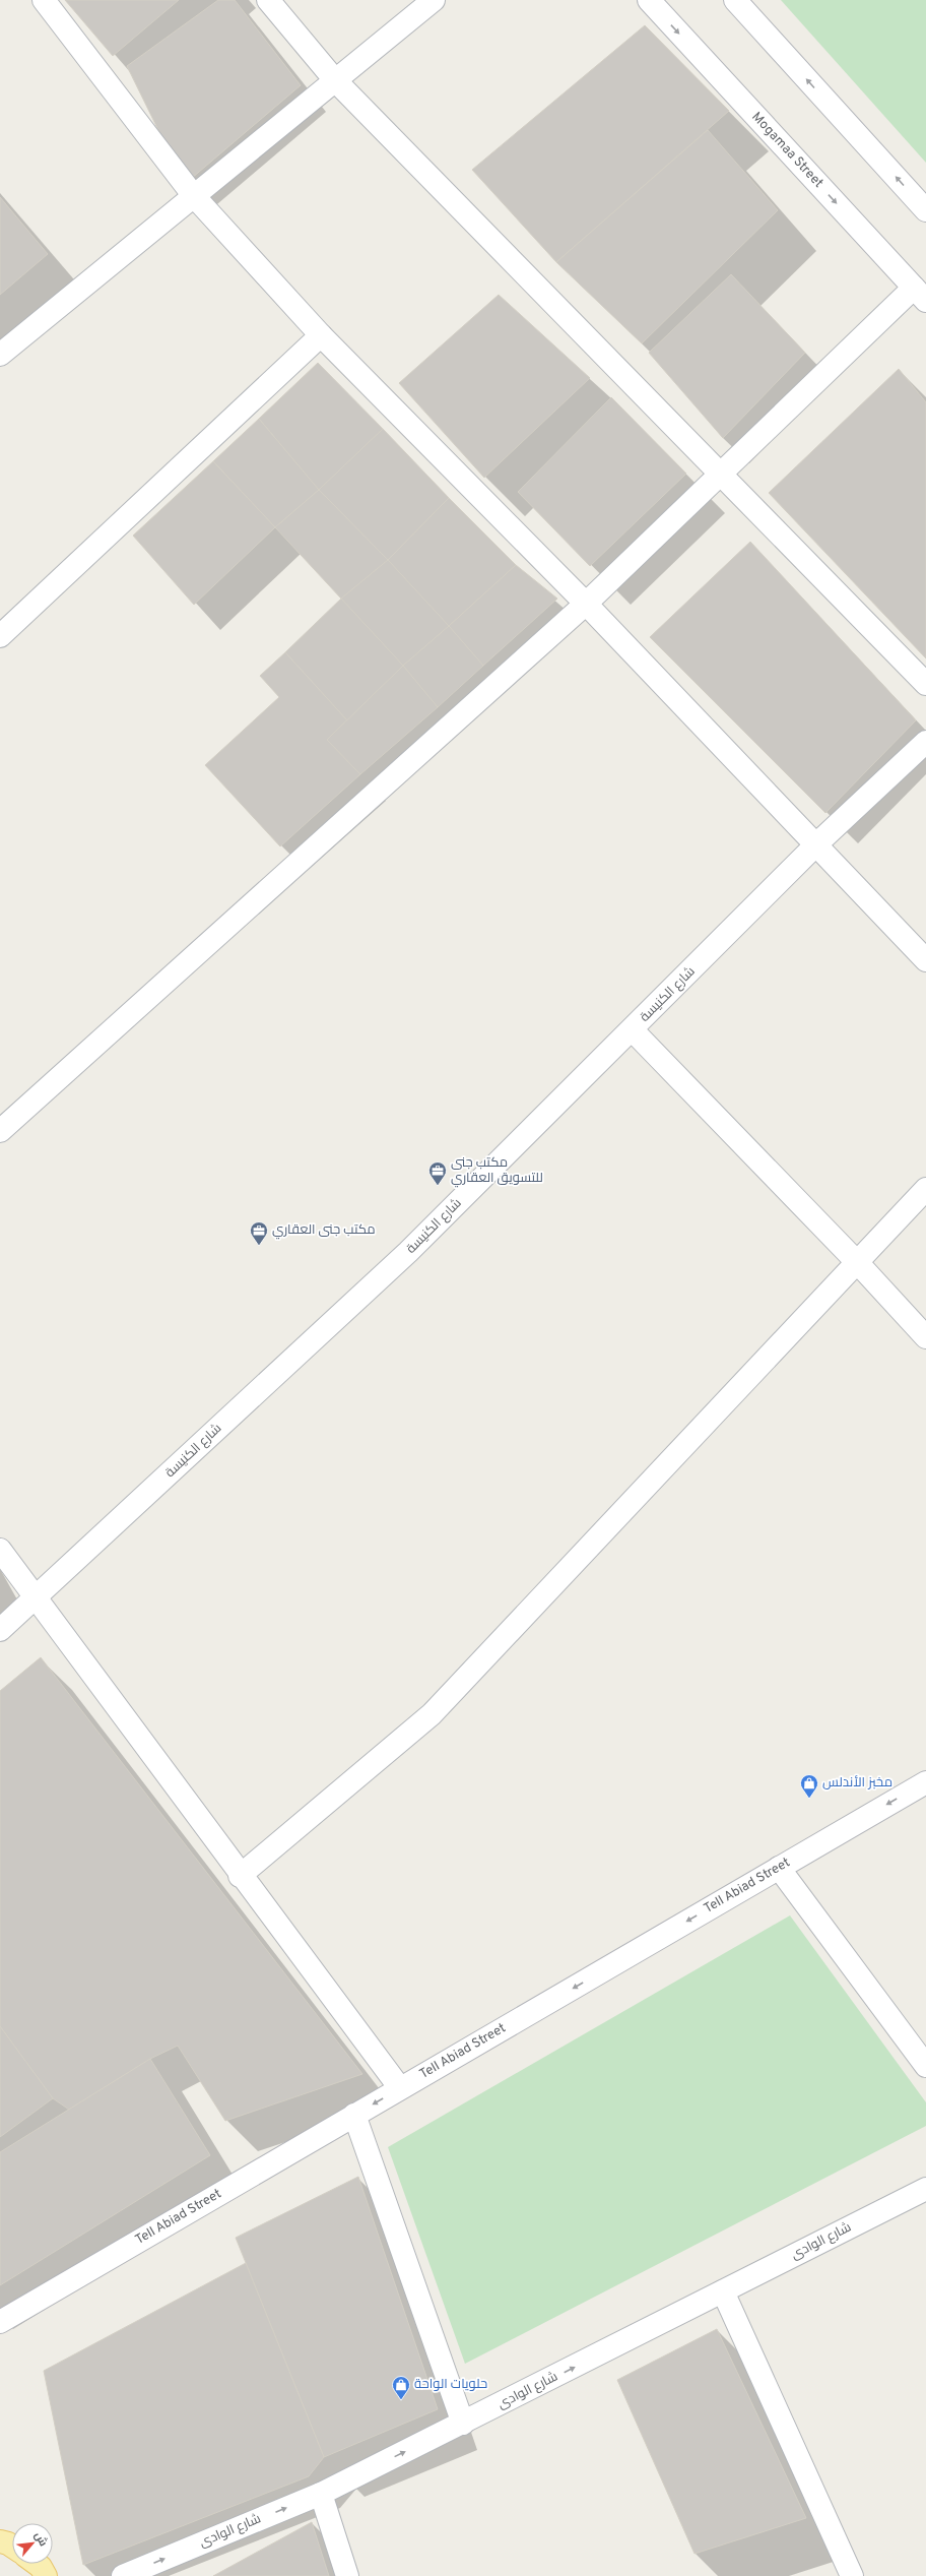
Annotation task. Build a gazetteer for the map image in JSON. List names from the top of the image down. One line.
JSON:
{"streets":{"street":["Mogamaa Street","شارع الكنيسة","Tell Abiad Street","شارع الوادى"]},"one_way":["Tell Abiad Street","شارع الوادى"],"places":{"office":["مكتب جنى للتسويق العقاري","مكتب جنى العقاري"],"shop":["مخبز الأندلس","حلويات الواحة"]},"north":"top right"}
